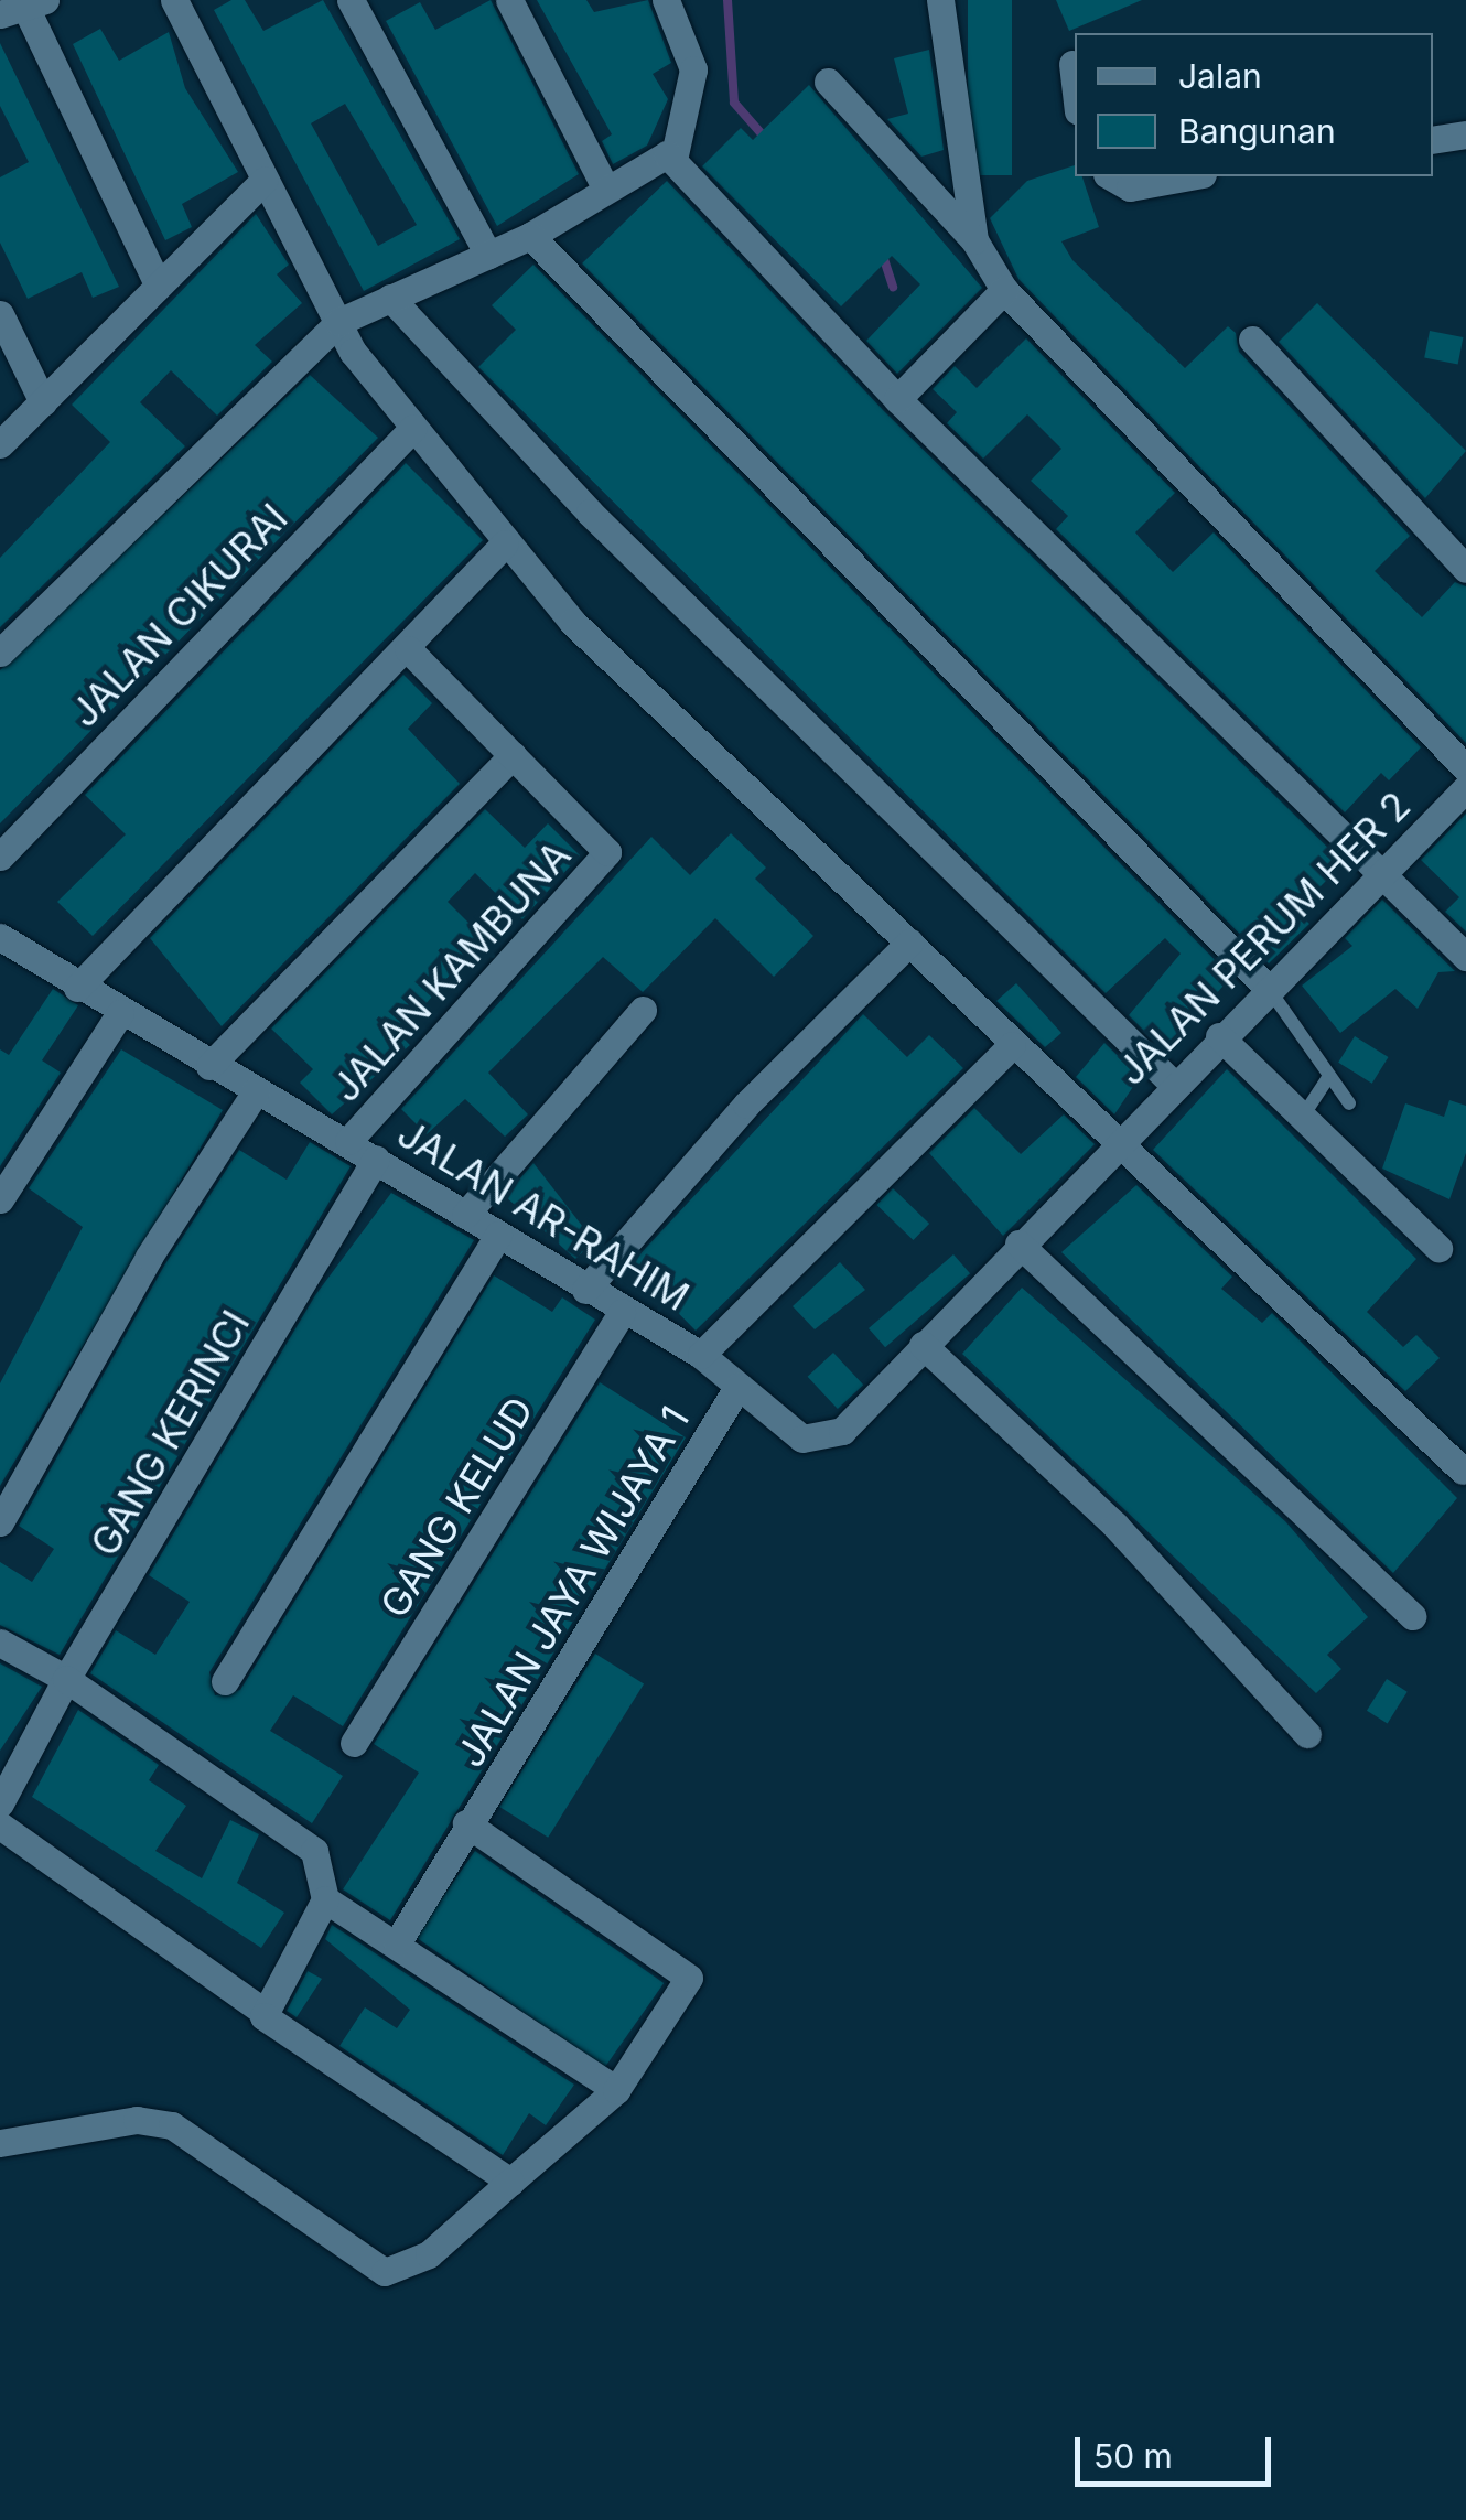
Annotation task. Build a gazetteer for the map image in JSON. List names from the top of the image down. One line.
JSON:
{"streets":{"street":["JALAN CIKURAI","JALAN PERUM HER 2","JALAN KAMBUNA","JALAN AR-RAHIM","GANG KERINCI","GANG KELUD","JALAN JAYA WIJAYA 1"]},"crossings":[["JALAN PERUM HER 2","JALAN AR-RAHIM"],["JALAN KAMBUNA","JALAN AR-RAHIM"],["JALAN AR-RAHIM","GANG KERINCI"],["JALAN AR-RAHIM","GANG KELUD"],["JALAN AR-RAHIM","JALAN JAYA WIJAYA 1"]],"legend":["Jalan","Bangunan"],"scale_bar":"50 m"}
